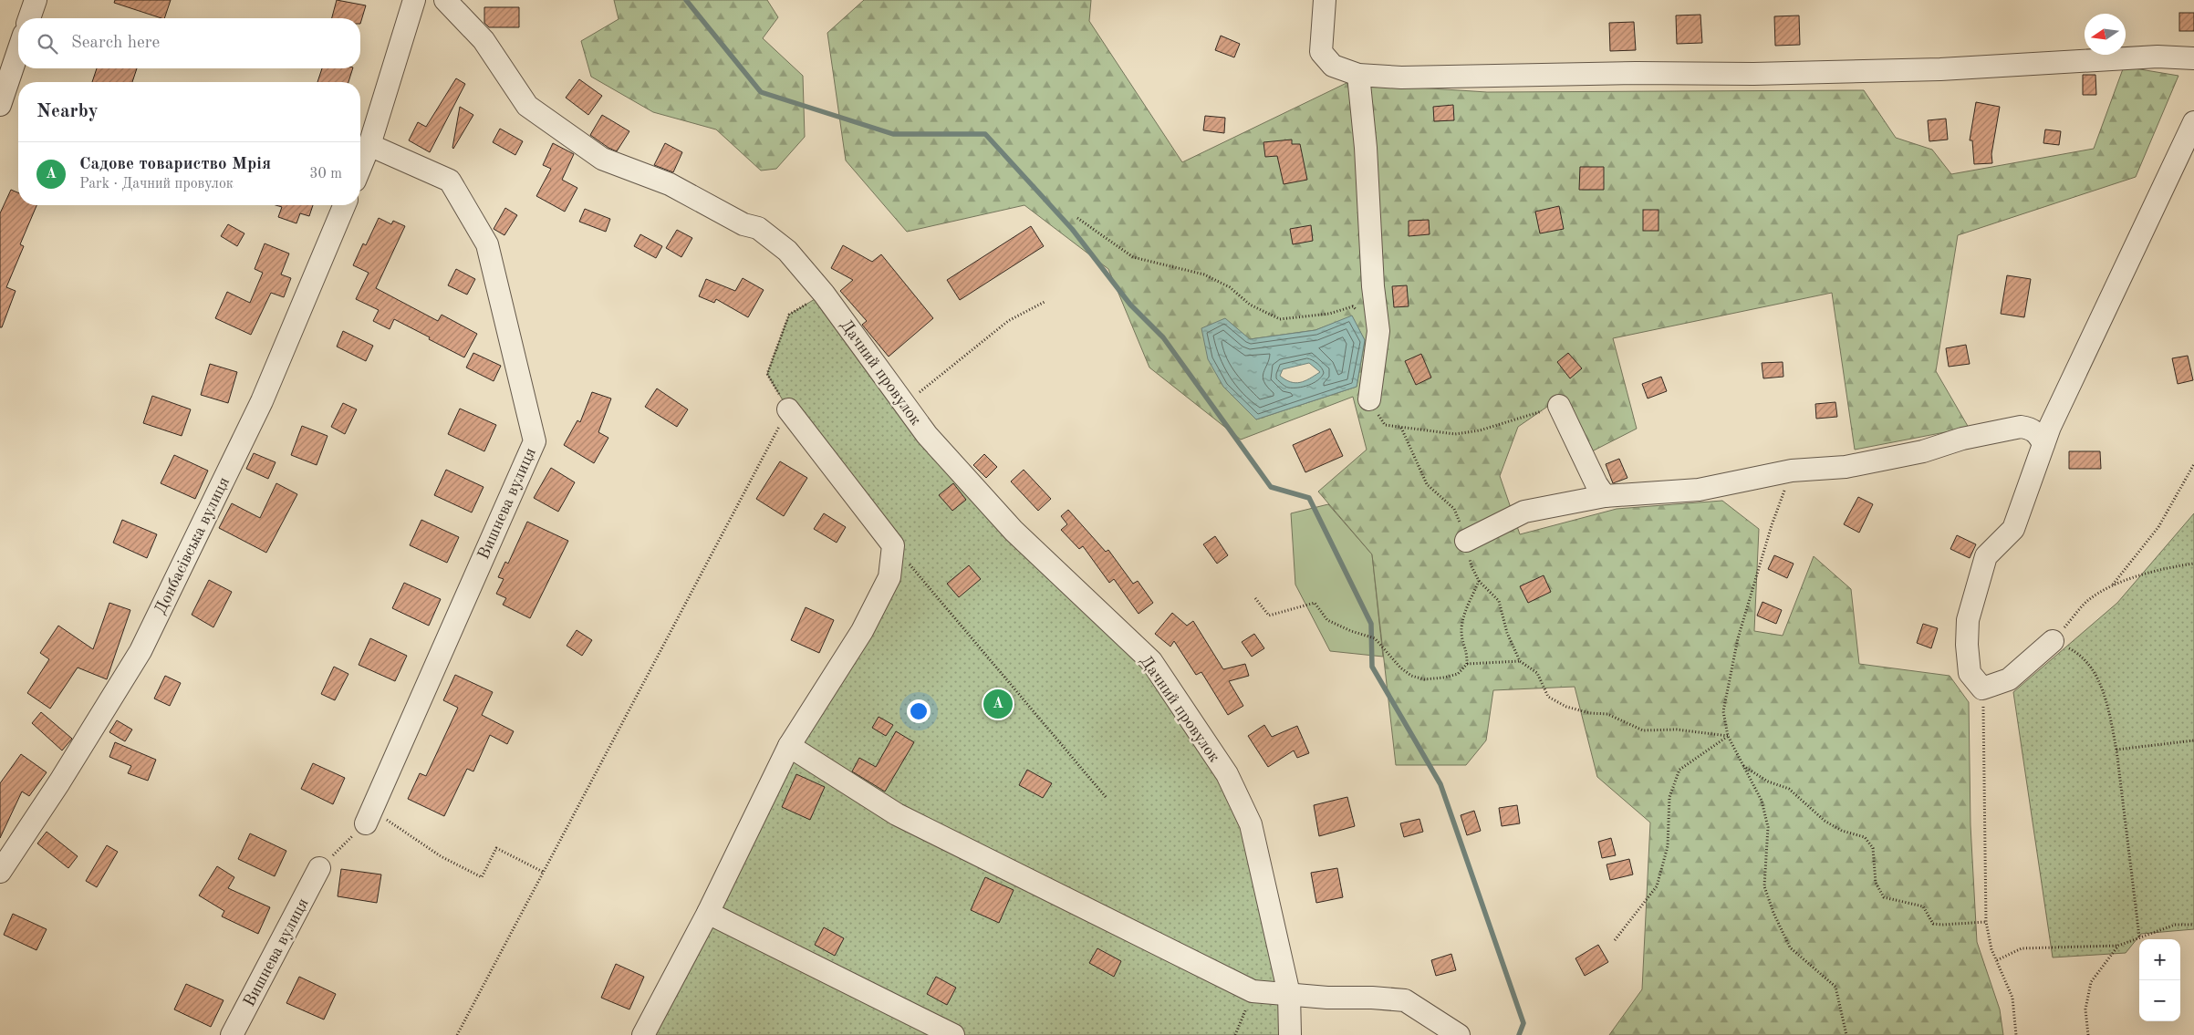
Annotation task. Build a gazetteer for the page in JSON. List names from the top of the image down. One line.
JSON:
{"streets":{"street":["Дачний провулок","Вишнева вулиця","Донбасівська вулиця"]},"north":"left","page":{"search":"Search here","heading":"Nearby","list":[{"mark":"A","name":"Садове товариство Мрія","note":"Park · Дачний провулок","value":"30 m"}],"pins":"A","map_buttons":["+","−"]}}
